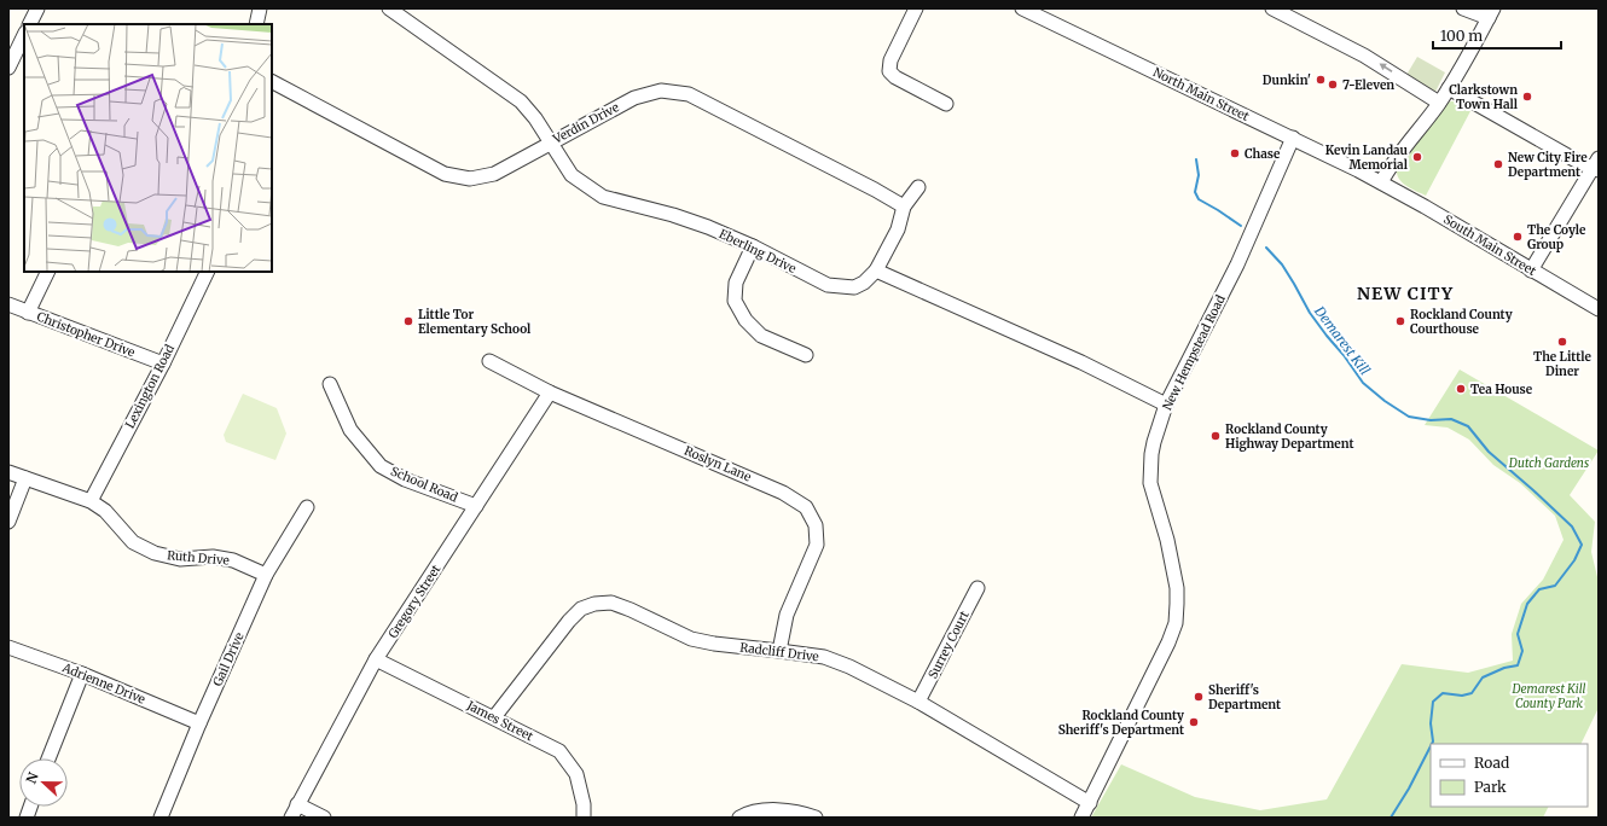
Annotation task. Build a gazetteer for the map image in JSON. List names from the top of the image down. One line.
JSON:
{"streets":{"street":["North Main Street","Verdin Drive","South Main Street","Eberling Drive","Christopher Drive","New Hempstead Road","Lexington Road","Roslyn Lane","School Road","Ruth Drive","Gregory Street","Surrey Court","Radcliff Drive","Gail Drive","Adrienne Drive","James Street"]},"crossings":[["North Main Street","South Main Street"],["North Main Street","New Hempstead Road"],["Verdin Drive","Eberling Drive"],["Christopher Drive","Lexington Road"],["New Hempstead Road","Radcliff Drive"],["Lexington Road","Ruth Drive"],["Roslyn Lane","Gregory Street"],["Roslyn Lane","Radcliff Drive"],["School Road","Gregory Street"],["Ruth Drive","Gail Drive"],["Gregory Street","James Street"],["Surrey Court","Radcliff Drive"],["Radcliff Drive","James Street"],["Gail Drive","Adrienne Drive"]],"districts":["NEW CITY"],"water":["Demarest Kill"],"parks":["Dutch Gardens","Demarest Kill County Park"],"places":["Dunkin'","7-Eleven","Clarkstown Town Hall","Chase","Kevin Landau Memorial","New City Fire Department","The Coyle Group","Little Tor Elementary School","Rockland County Courthouse","The Little Diner","Tea House","Rockland County Highway Department","Sheriff's Department","Rockland County Sheriff's Department"],"legend":["Road","Park"],"scale_bar":"100 m","north":"left"}
